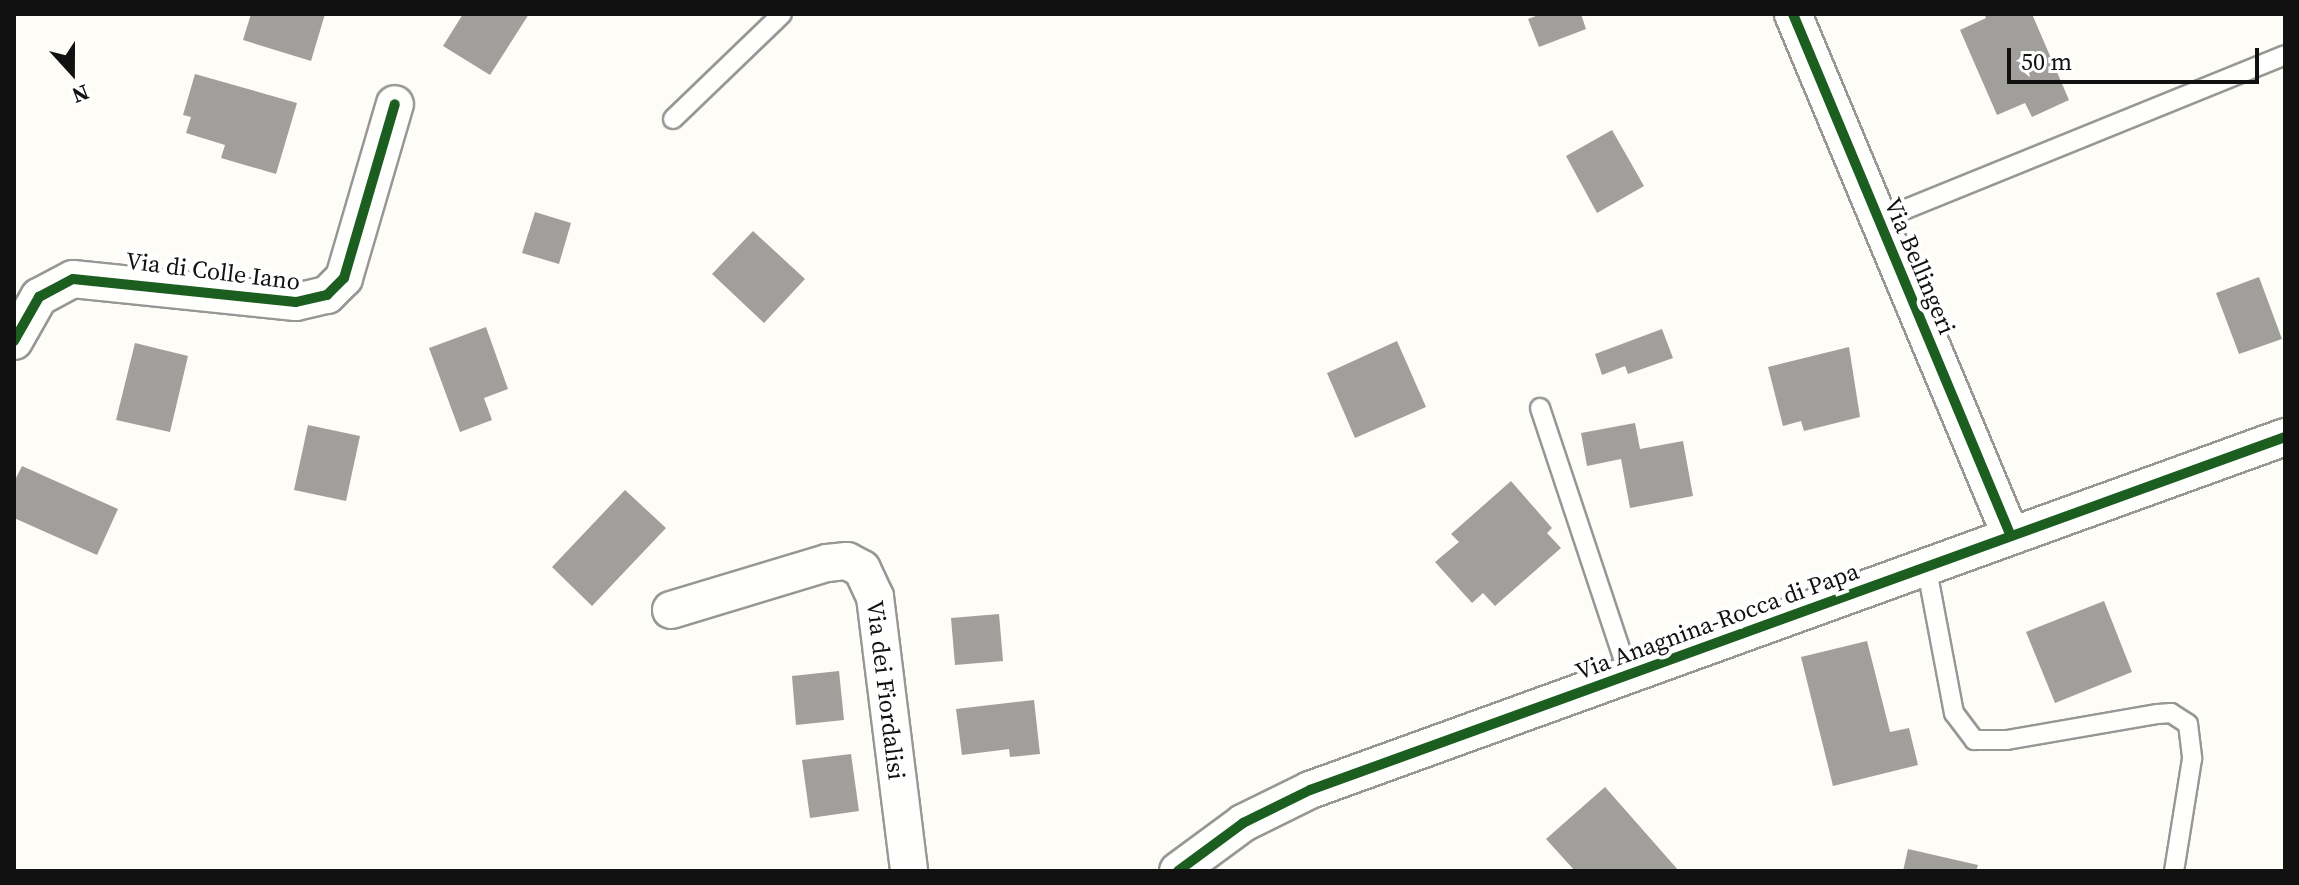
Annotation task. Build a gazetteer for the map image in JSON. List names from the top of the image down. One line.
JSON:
{"streets":{"street":["Via Bellingeri","Via di Colle Iano","Via Anagnina-Rocca di Papa","Via dei Fiordalisi"]},"crossings":[["Via Bellingeri","Via Anagnina-Rocca di Papa"]],"scale_bar":"50 m","north":"bottom"}
